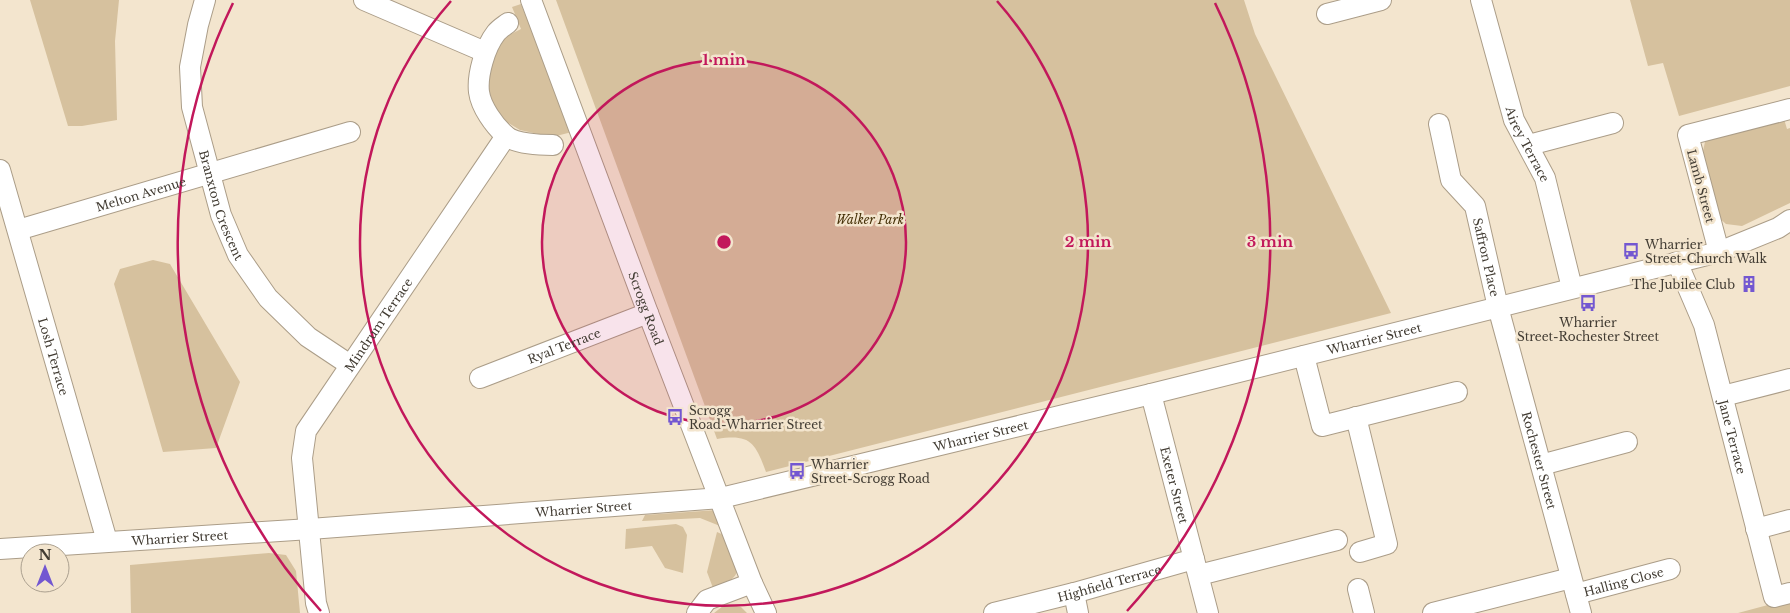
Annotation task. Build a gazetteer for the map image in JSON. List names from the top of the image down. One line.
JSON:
{"streets":{"street":["Airey Terrace","Lamb Street","Melton Avenue","Branxton Crescent","Saffron Place","Scrogg Road","Mindrum Terrace","Wharrier Street","Ryal Terrace","Losh Terrace","Jane Terrace","Rochester Street","Exeter Street","Halling Close","Highfield Terrace"]},"crossings":[["Airey Terrace","Wharrier Street"],["Lamb Street","Wharrier Street"],["Melton Avenue","Branxton Crescent"],["Melton Avenue","Losh Terrace"],["Branxton Crescent","Mindrum Terrace"],["Saffron Place","Wharrier Street"],["Saffron Place","Rochester Street"],["Scrogg Road","Wharrier Street"],["Scrogg Road","Ryal Terrace"],["Mindrum Terrace","Wharrier Street"],["Wharrier Street","Losh Terrace"],["Wharrier Street","Jane Terrace"],["Wharrier Street","Rochester Street"],["Wharrier Street","Exeter Street"],["Rochester Street","Halling Close"],["Exeter Street","Highfield Terrace"]],"parks":["Walker Park"],"places":{"bus stop":["Wharrier Street-Church Walk","Wharrier Street-Rochester Street","Scrogg Road-Wharrier Street","Wharrier Street-Scrogg Road"],"building":["The Jubilee Club"]},"north":"top","rings":["1 min","2 min","3 min"]}
